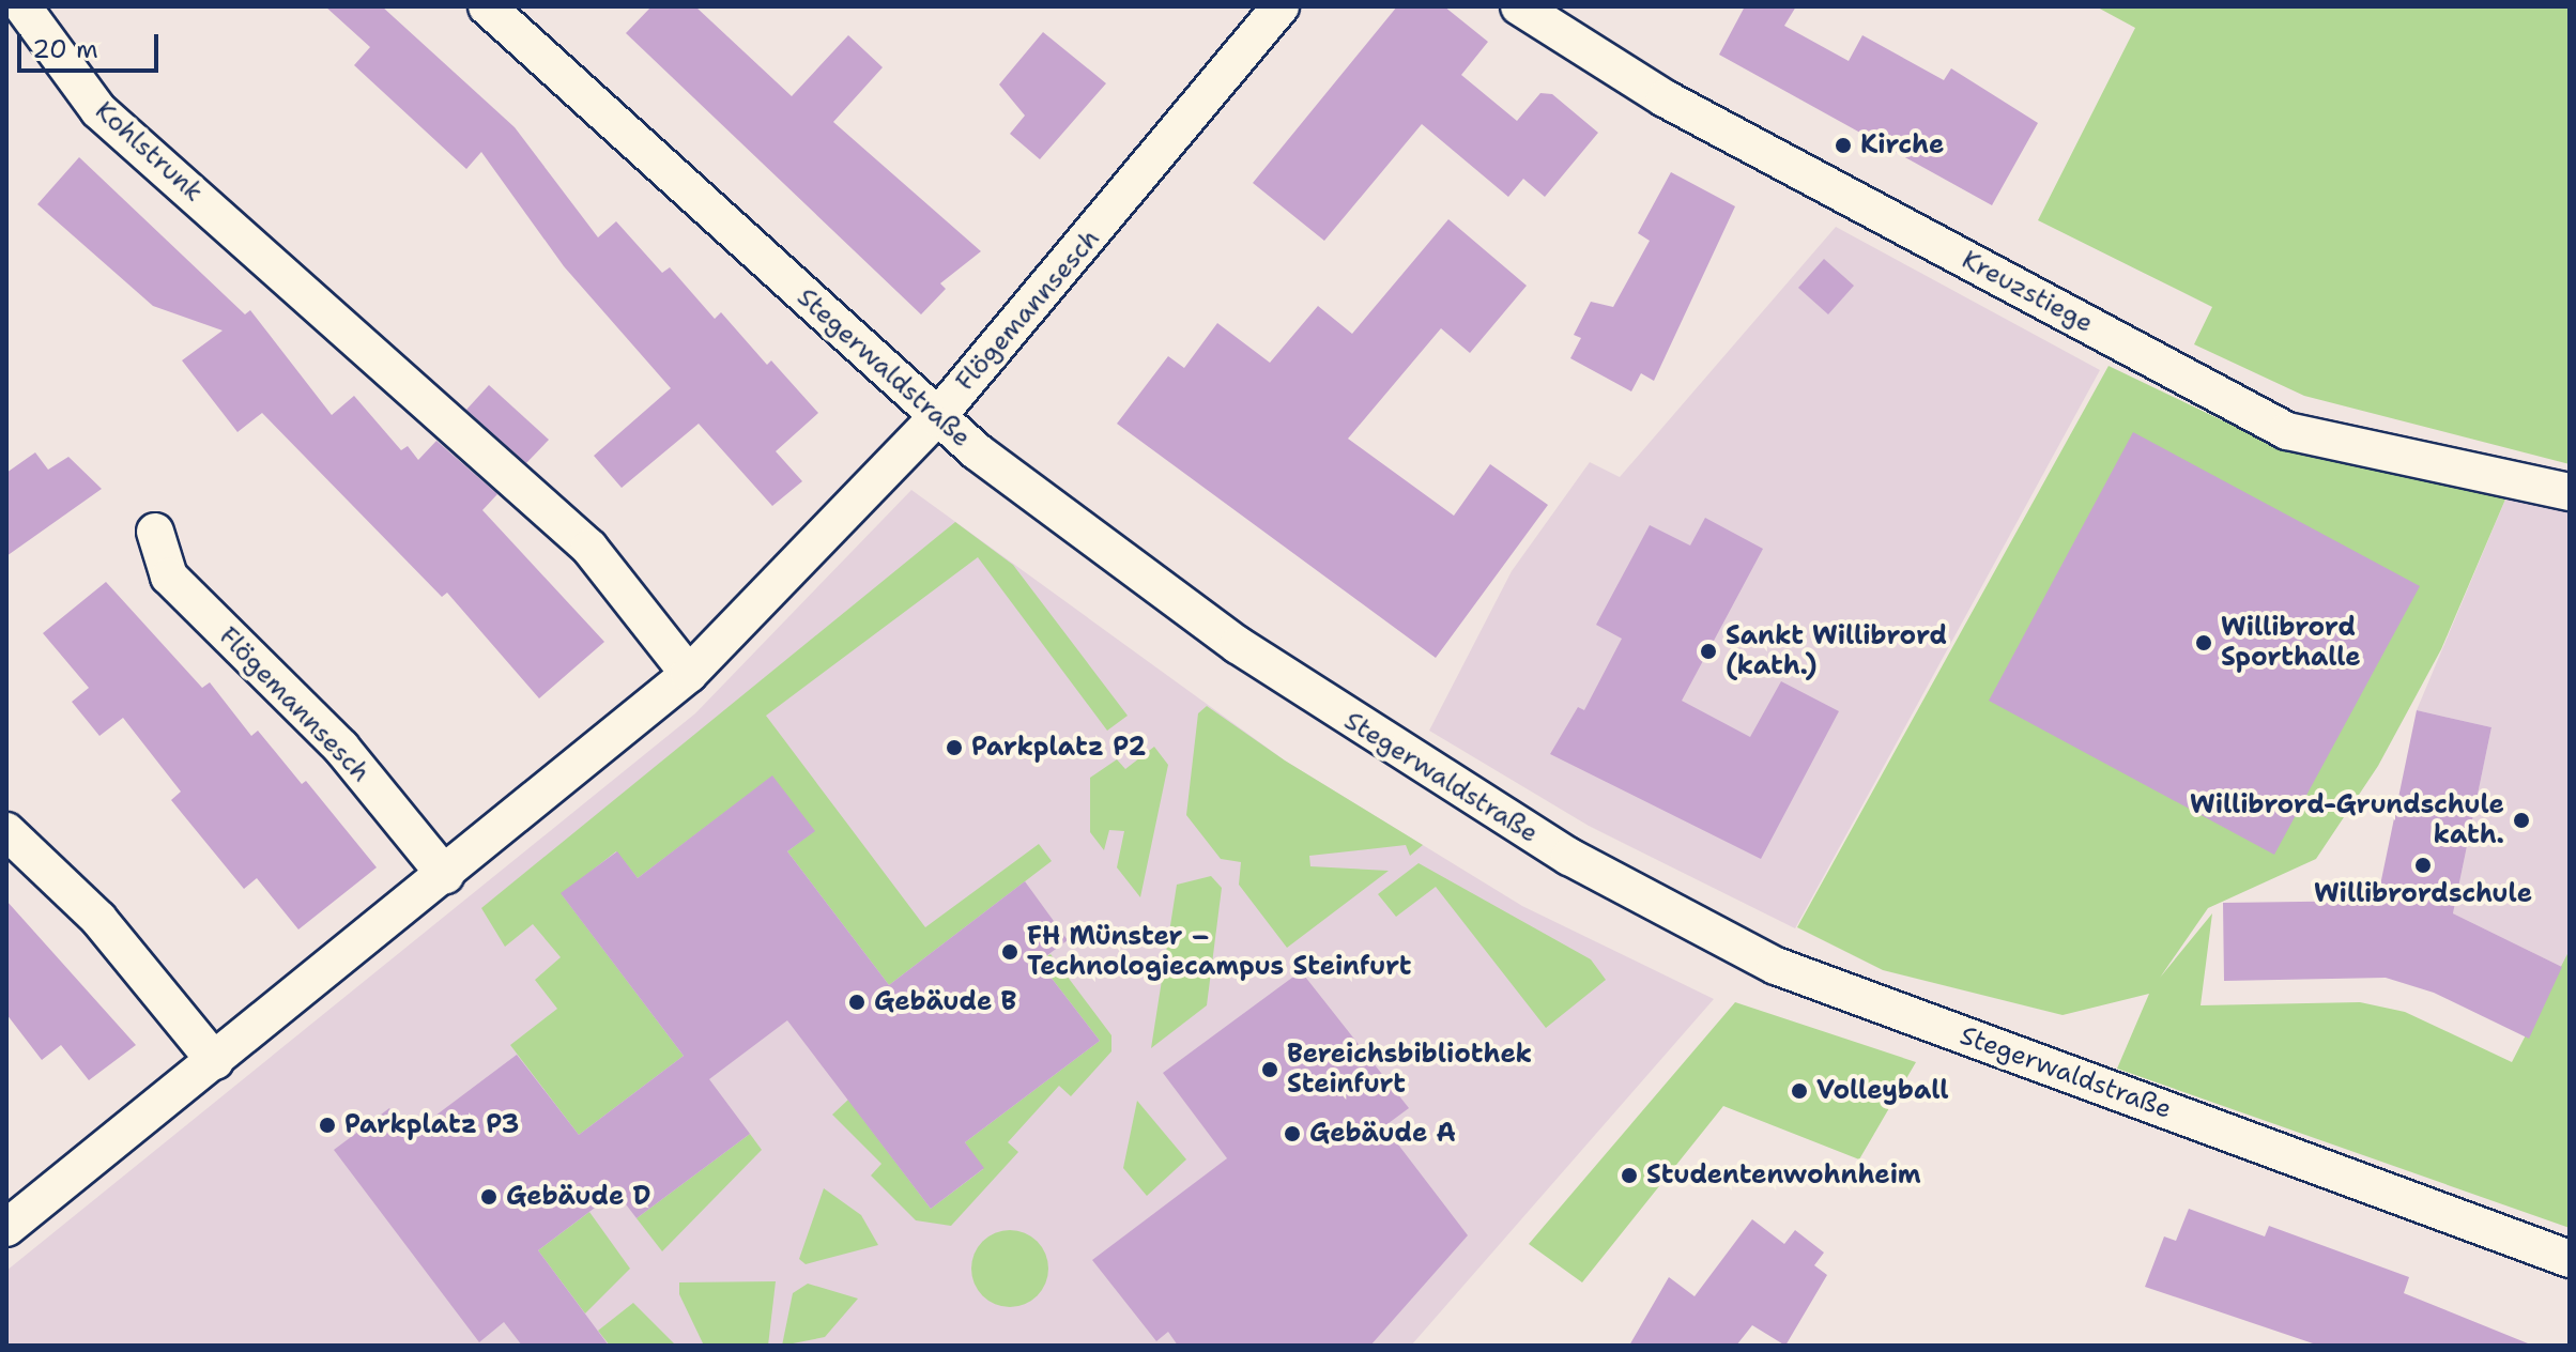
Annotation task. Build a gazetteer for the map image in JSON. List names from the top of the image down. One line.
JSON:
{"streets":{"street":["Kohlstrunk","Kreuzstiege","Flögemannsesch","Stegerwaldstraße"]},"crossings":[["Kohlstrunk","Flögemannsesch"],["Flögemannsesch","Stegerwaldstraße"]],"places":["Kirche","Willibrord Sporthalle","Sankt Willibrord (kath.)","Parkplatz P2","Willibrord-Grundschule kath.","Willibrordschule","FH Münster – Technologiecampus Steinfurt","Gebäude B","Bereichsbibliothek Steinfurt","Volleyball","Parkplatz P3","Gebäude A","Studentenwohnheim","Gebäude D"],"scale_bar":"20 m"}
